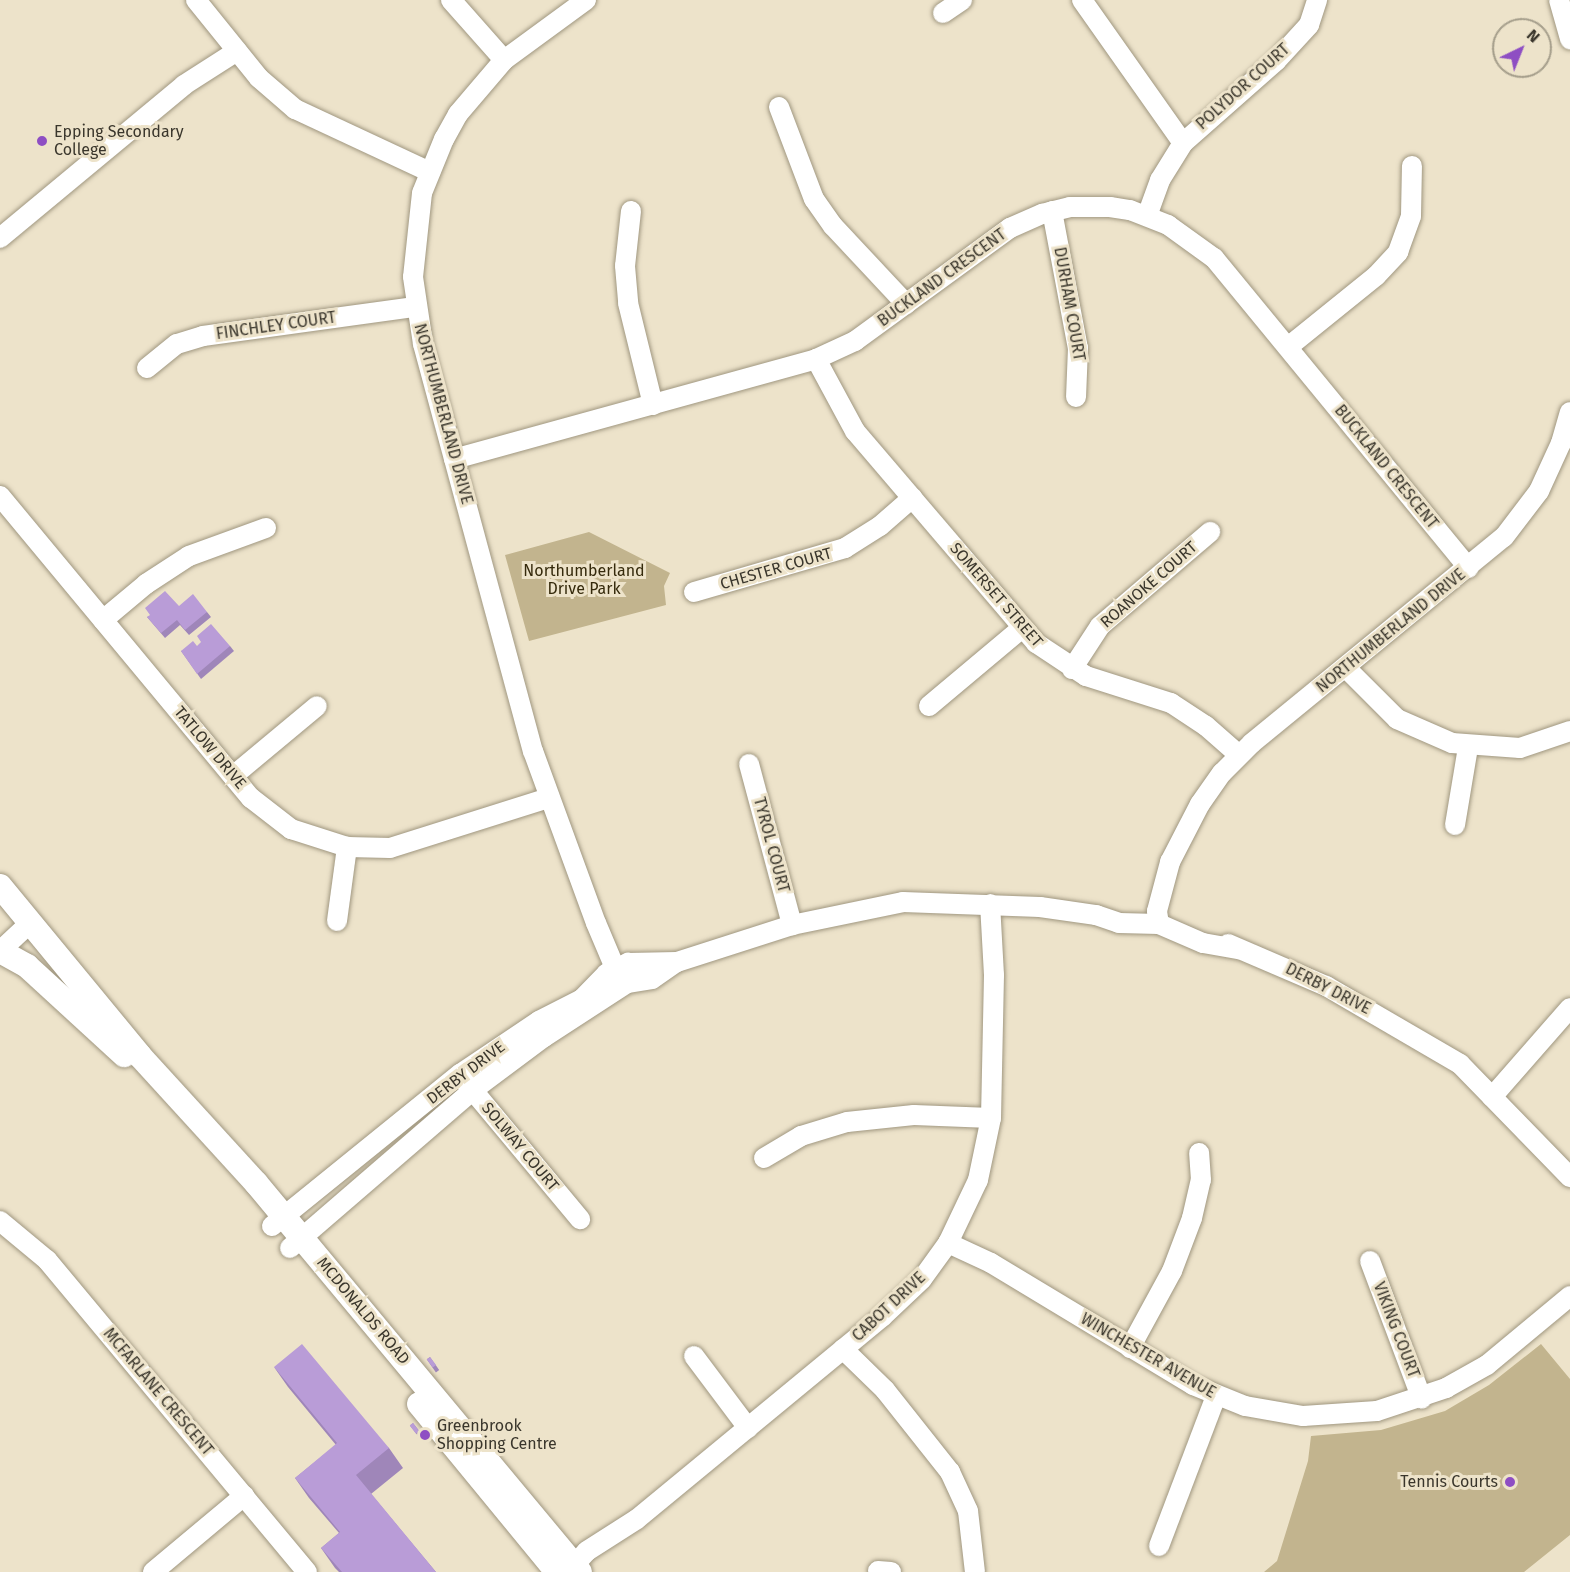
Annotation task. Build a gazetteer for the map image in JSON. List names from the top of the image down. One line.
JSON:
{"streets":{"main road":["MCDONALDS ROAD"],"street":["POLYDOR COURT","BUCKLAND CRESCENT","DURHAM COURT","FINCHLEY COURT","NORTHUMBERLAND DRIVE","CHESTER COURT","ROANOKE COURT","SOMERSET STREET","TATLOW DRIVE","TYROL COURT","DERBY DRIVE","SOLWAY COURT","CABOT DRIVE","VIKING COURT","WINCHESTER AVENUE","MCFARLANE CRESCENT"]},"crossings":[["POLYDOR COURT","BUCKLAND CRESCENT"],["BUCKLAND CRESCENT","DURHAM COURT"],["BUCKLAND CRESCENT","NORTHUMBERLAND DRIVE"],["BUCKLAND CRESCENT","SOMERSET STREET"],["FINCHLEY COURT","NORTHUMBERLAND DRIVE"],["NORTHUMBERLAND DRIVE","SOMERSET STREET"],["NORTHUMBERLAND DRIVE","TATLOW DRIVE"],["NORTHUMBERLAND DRIVE","DERBY DRIVE"],["CHESTER COURT","SOMERSET STREET"],["ROANOKE COURT","SOMERSET STREET"],["TYROL COURT","DERBY DRIVE"],["DERBY DRIVE","SOLWAY COURT"],["DERBY DRIVE","CABOT DRIVE"],["DERBY DRIVE","MCDONALDS ROAD"],["CABOT DRIVE","MCDONALDS ROAD"],["CABOT DRIVE","WINCHESTER AVENUE"],["VIKING COURT","WINCHESTER AVENUE"]],"parks":["Northumberland Drive Park"],"places":["Epping Secondary College","Greenbrook Shopping Centre","Tennis Courts"],"north":"top right"}
